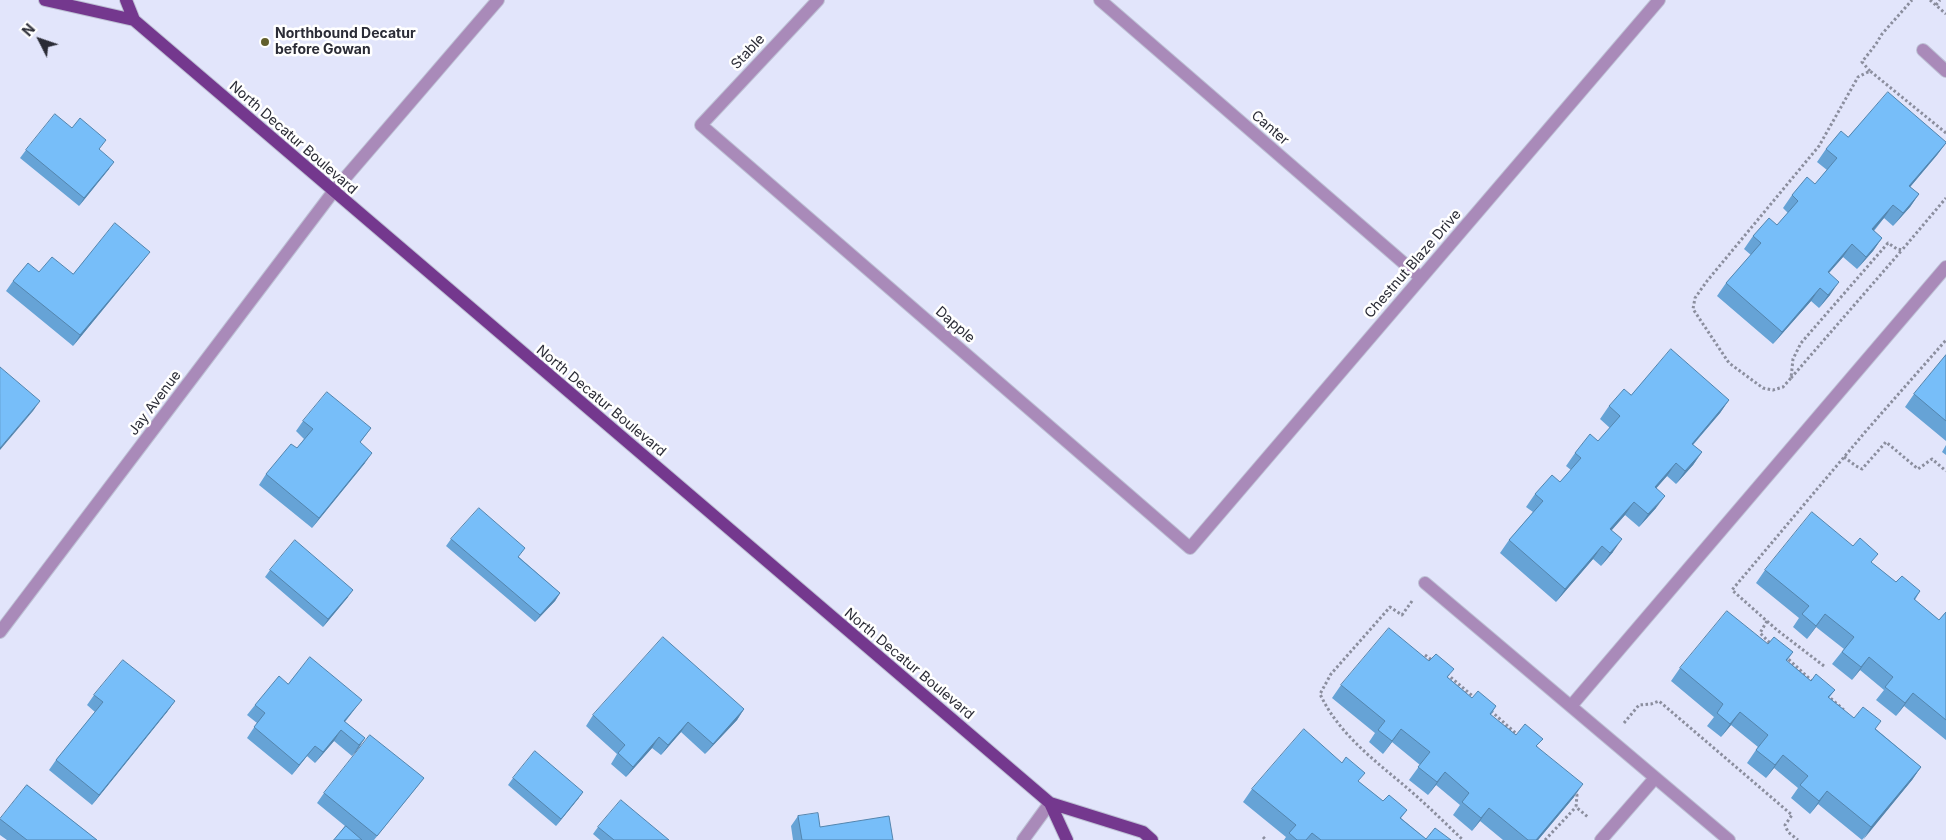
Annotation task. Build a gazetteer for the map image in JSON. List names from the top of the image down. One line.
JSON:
{"streets":{"main road":["North Decatur Boulevard"],"street":["Stable","Canter","Chestnut Blaze Drive","Dapple","Jay Avenue"]},"crossings":[["Stable","Dapple"],["Canter","Chestnut Blaze Drive"],["North Decatur Boulevard","Jay Avenue"],["Chestnut Blaze Drive","Dapple"]],"places":["Northbound Decatur before Gowan"],"north":"top left"}
